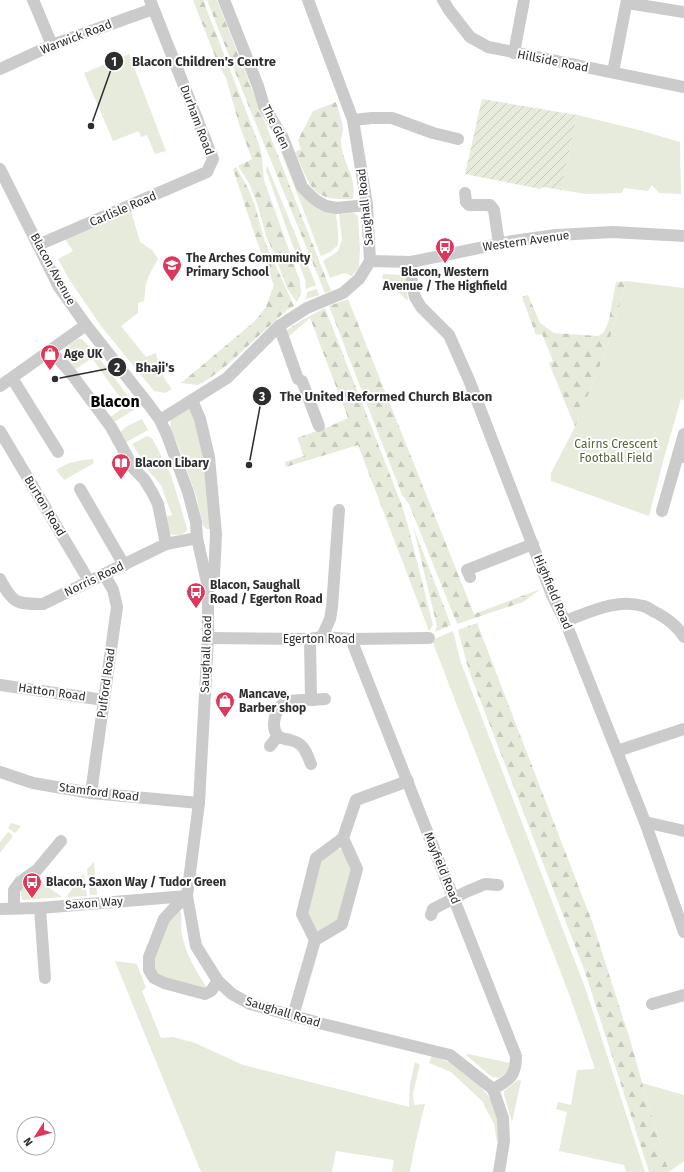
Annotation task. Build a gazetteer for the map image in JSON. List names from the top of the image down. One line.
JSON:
{"streets":{"street":["Warwick Road","Hillside Road","Durham Road","The Glen","Saughall Road","Carlisle Road","Western Avenue","Blacon Avenue","Burton Road","Norris Road","Highfield Road","Egerton Road","Pulford Road","Hatton Road","Stamford Road","Mayfield Road","Saxon Way"]},"crossings":[["Warwick Road","Durham Road"],["Durham Road","Carlisle Road"],["The Glen","Saughall Road"],["Saughall Road","Western Avenue"],["Saughall Road","Blacon Avenue"],["Saughall Road","Norris Road"],["Saughall Road","Egerton Road"],["Saughall Road","Stamford Road"],["Saughall Road","Mayfield Road"],["Saughall Road","Saxon Way"],["Carlisle Road","Blacon Avenue"],["Western Avenue","Highfield Road"],["Burton Road","Norris Road"],["Norris Road","Pulford Road"],["Egerton Road","Mayfield Road"],["Pulford Road","Hatton Road"],["Pulford Road","Stamford Road"]],"districts":["Blacon"],"parks":["Cairns Crescent Football Field"],"places":{"other":["Blacon Children's Centre","Bhaji's","The United Reformed Church Blacon"],"bus stop":["Blacon, Western Avenue / The Highfield","Blacon, Saughall Road / Egerton Road","Blacon, Saxon Way / Tudor Green"],"school or university":["The Arches Community Primary School"],"shop":["Age UK","Mancave, Barber shop"],"library":["Blacon Libary"]},"north":"bottom left"}
